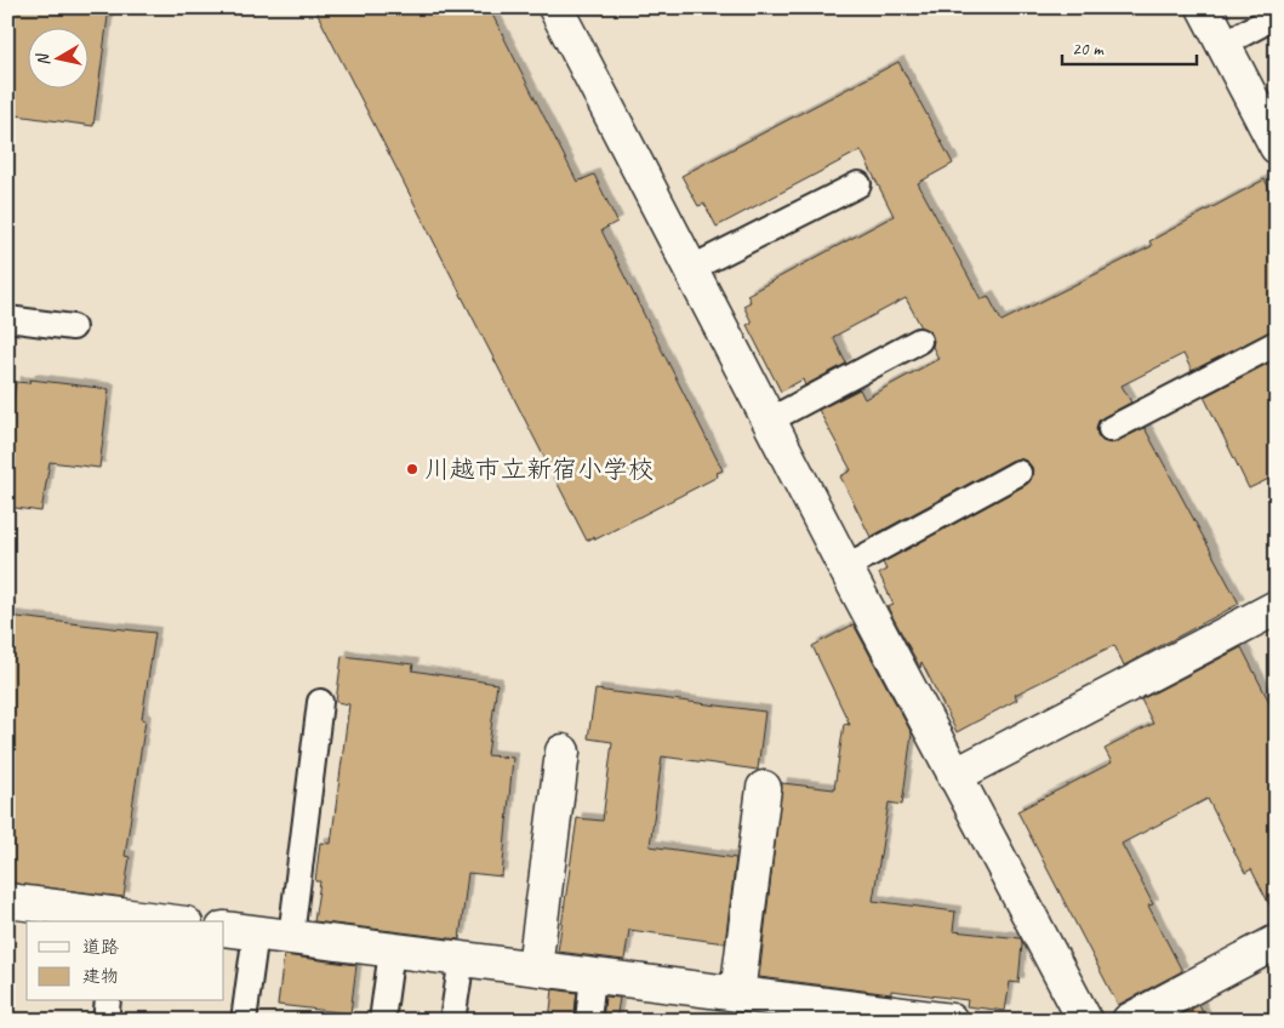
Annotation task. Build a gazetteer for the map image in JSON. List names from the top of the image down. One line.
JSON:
{"places":["川越市立新宿小学校"],"legend":["道路","建物"],"scale_bar":"20 m","north":"left"}
